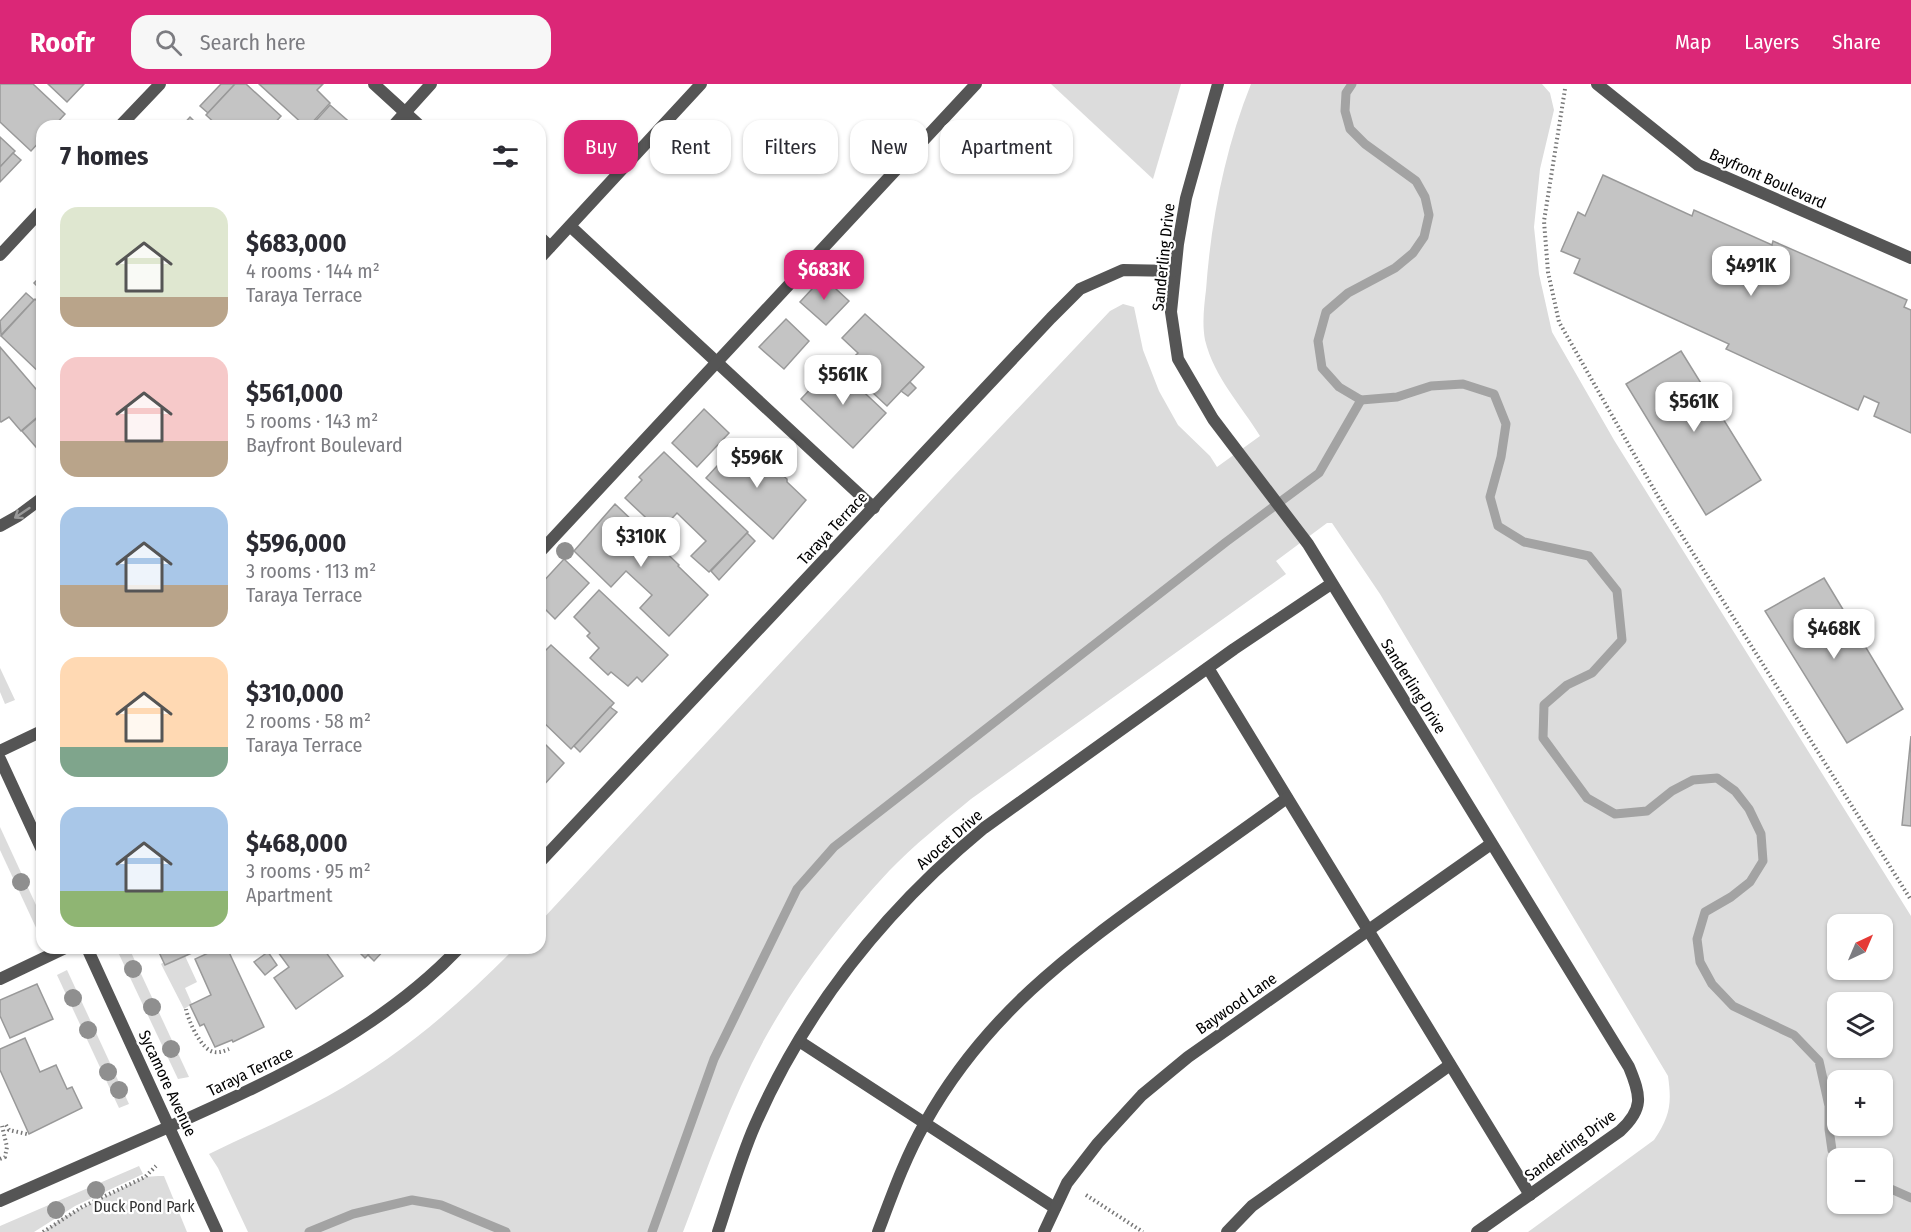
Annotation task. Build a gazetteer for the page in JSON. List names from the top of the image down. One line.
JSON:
{"streets":{"street":["Bayfront Boulevard","Sanderling Drive","Taraya Terrace","Avocet Drive","Baywood Lane","Sycamore Avenue"]},"crossings":[["Sanderling Drive","Taraya Terrace"],["Sanderling Drive","Avocet Drive"],["Sanderling Drive","Baywood Lane"],["Taraya Terrace","Sycamore Avenue"]],"parks":["Duck Pond Park"],"north":"top right","page":{"header":"Roofr","search":"Search here","nav":["Map","Layers","Share"],"chip":["Buy","Rent","Filters","New","Apartment"],"heading":"7 homes","list":[{"name":"$683,000","note":"4 rooms · 144 m² · Taraya Terrace"},{"name":"$561,000","note":"5 rooms · 143 m² · Bayfront Boulevard"},{"name":"$596,000","note":"3 rooms · 113 m² · Taraya Terrace"},{"name":"$310,000","note":"2 rooms · 58 m² · Taraya Terrace"},{"name":"$468,000","note":"3 rooms · 95 m² · Apartment"}],"price":["$491K","$683K","$561K","$561K","$596K","$310K","$468K"],"map_buttons":["+","−"]}}
